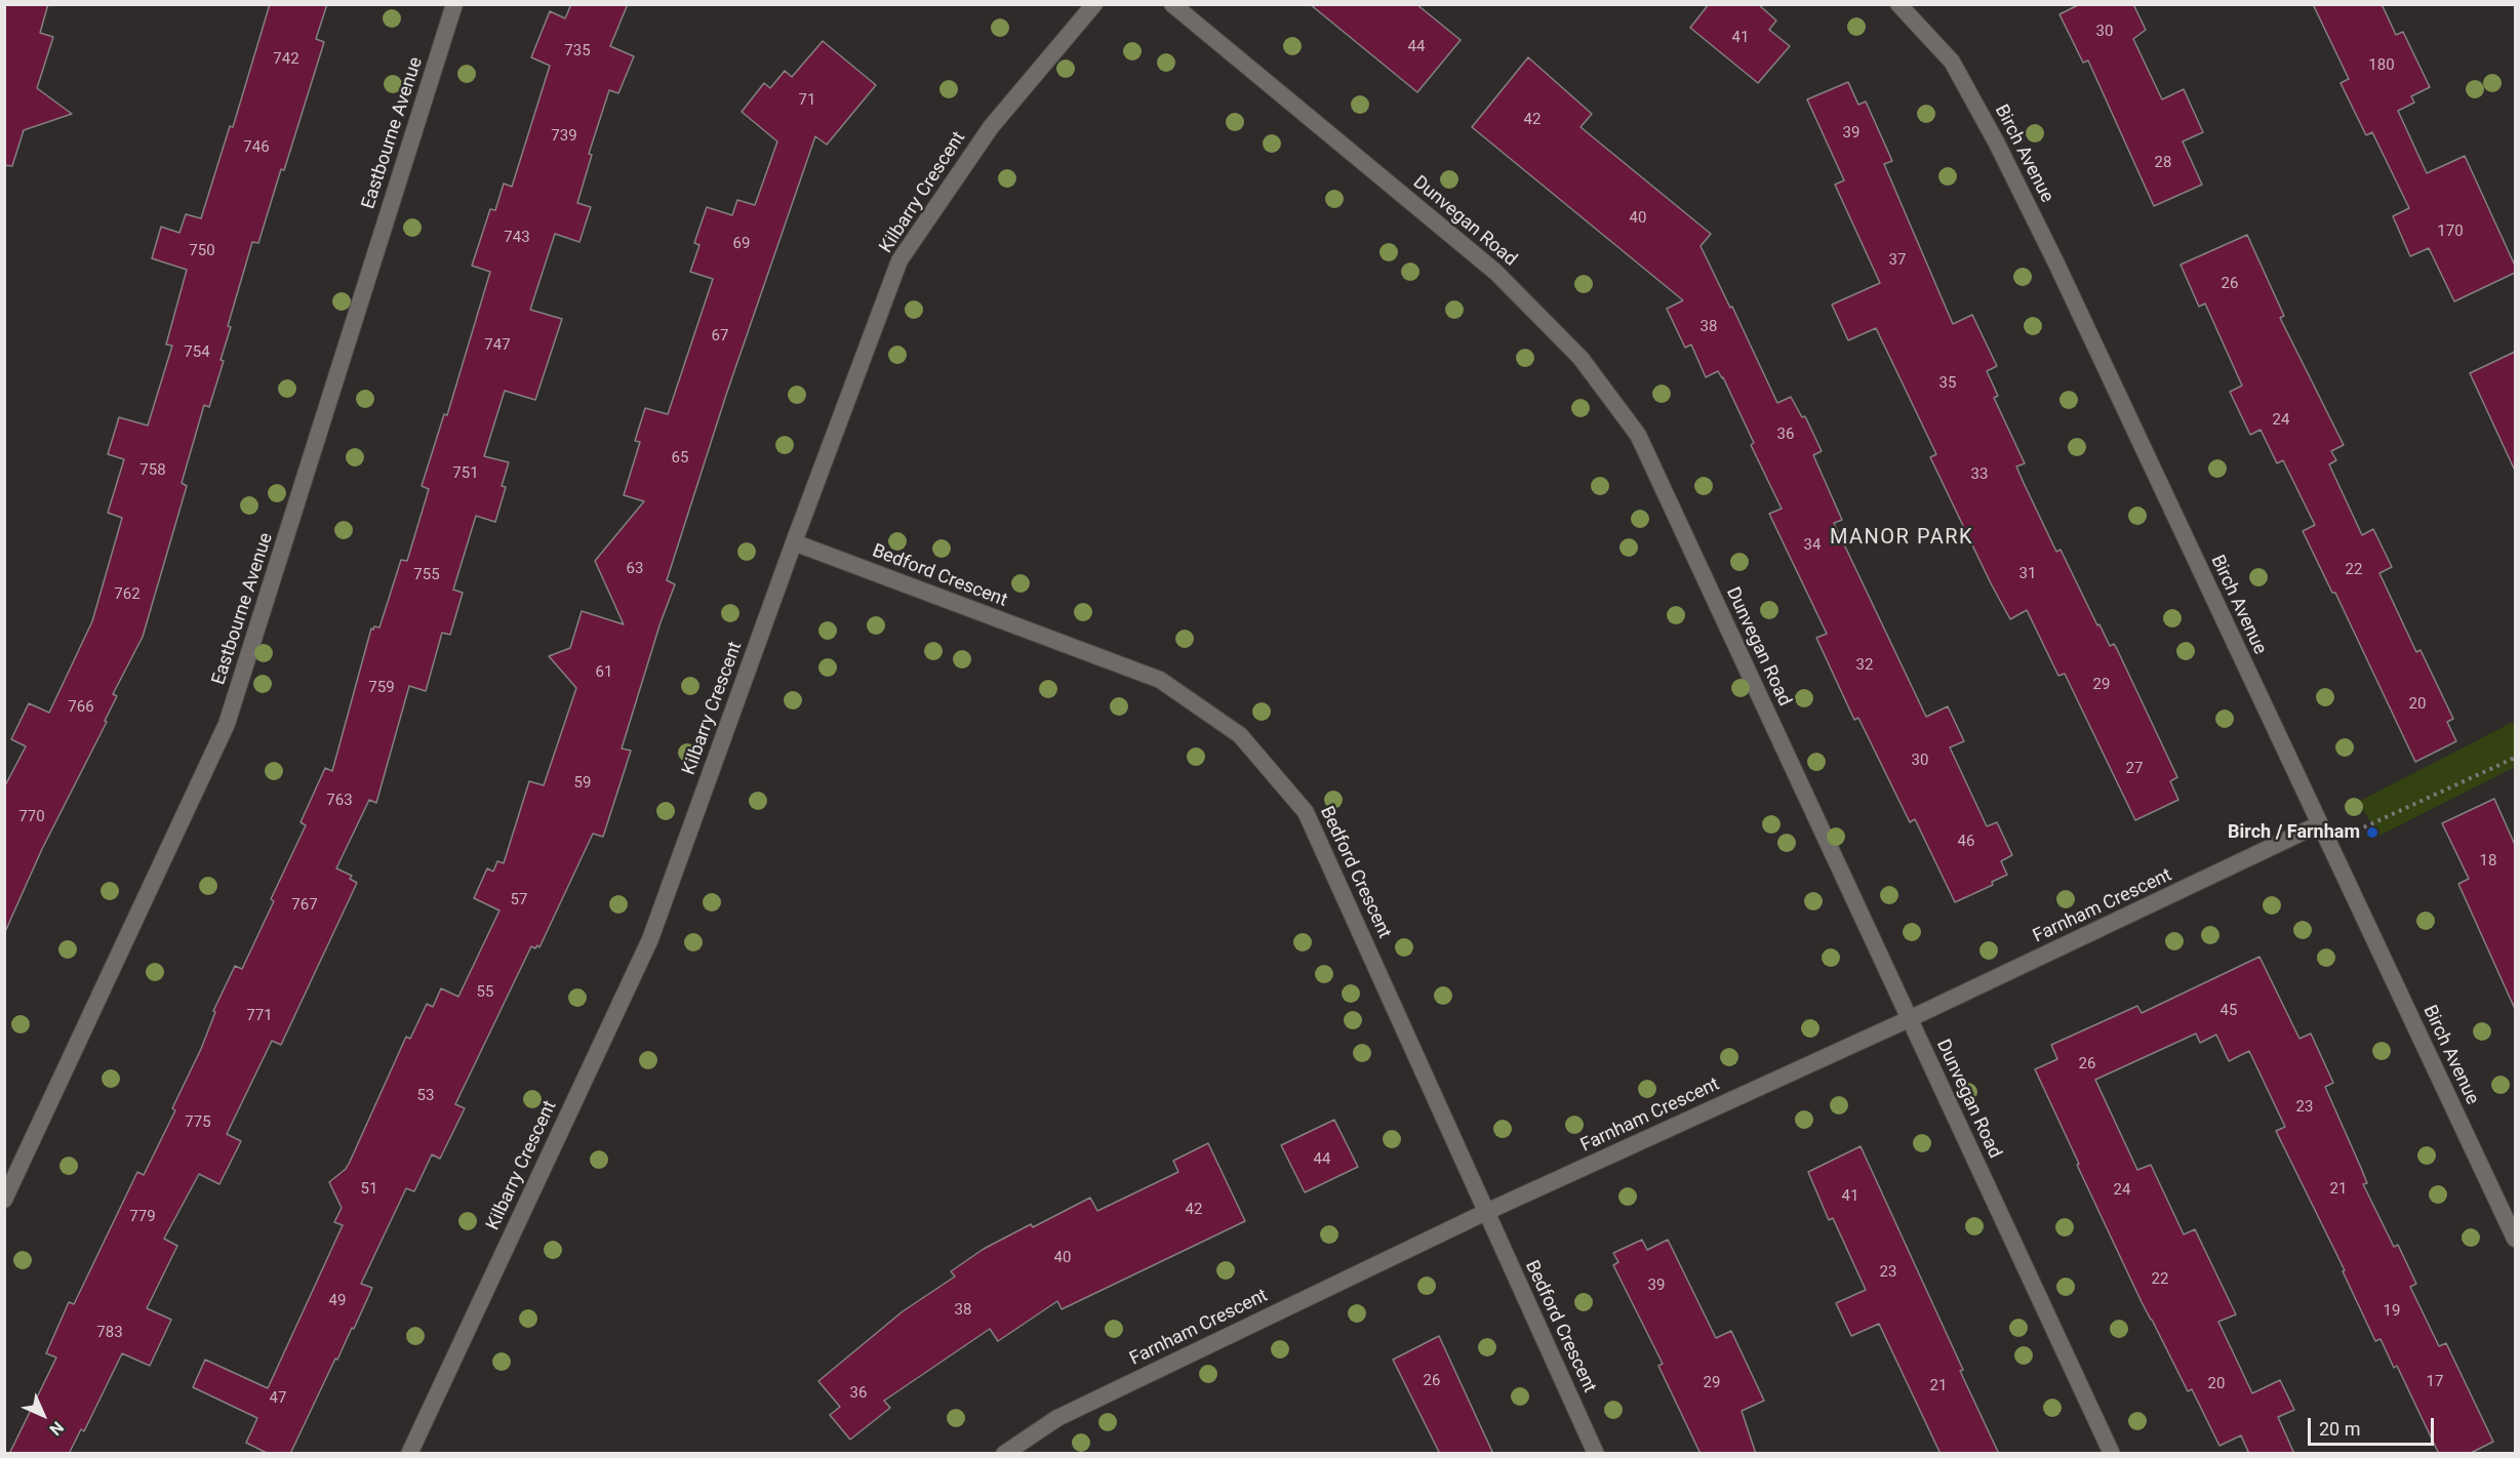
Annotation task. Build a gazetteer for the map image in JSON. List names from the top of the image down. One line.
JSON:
{"streets":{"street":["Eastbourne Avenue","Birch Avenue","Kilbarry Crescent","Dunvegan Road","Bedford Crescent","Farnham Crescent"]},"crossings":[["Birch Avenue","Farnham Crescent"],["Kilbarry Crescent","Bedford Crescent"],["Dunvegan Road","Farnham Crescent"],["Bedford Crescent","Farnham Crescent"]],"districts":["MANOR PARK"],"places":["Birch / Farnham"],"house_numbers":["30","41","44","735","742","180","71","42","39","739","746","28","40","170","743","69","750","37","26","38","67","747","754","35","24","36","65","758","751","33","34","63","22","31","755","762","32","61","29","759","20","766","30","27","59","763","770","46","18","57","767","55","45","771","26","53","23","775","44","51","21","24","41","42","779","40","23","22","39","49","38","19","783","26","17","29","20","21","36","47"],"scale_bar":"20 m","north":"bottom right"}
